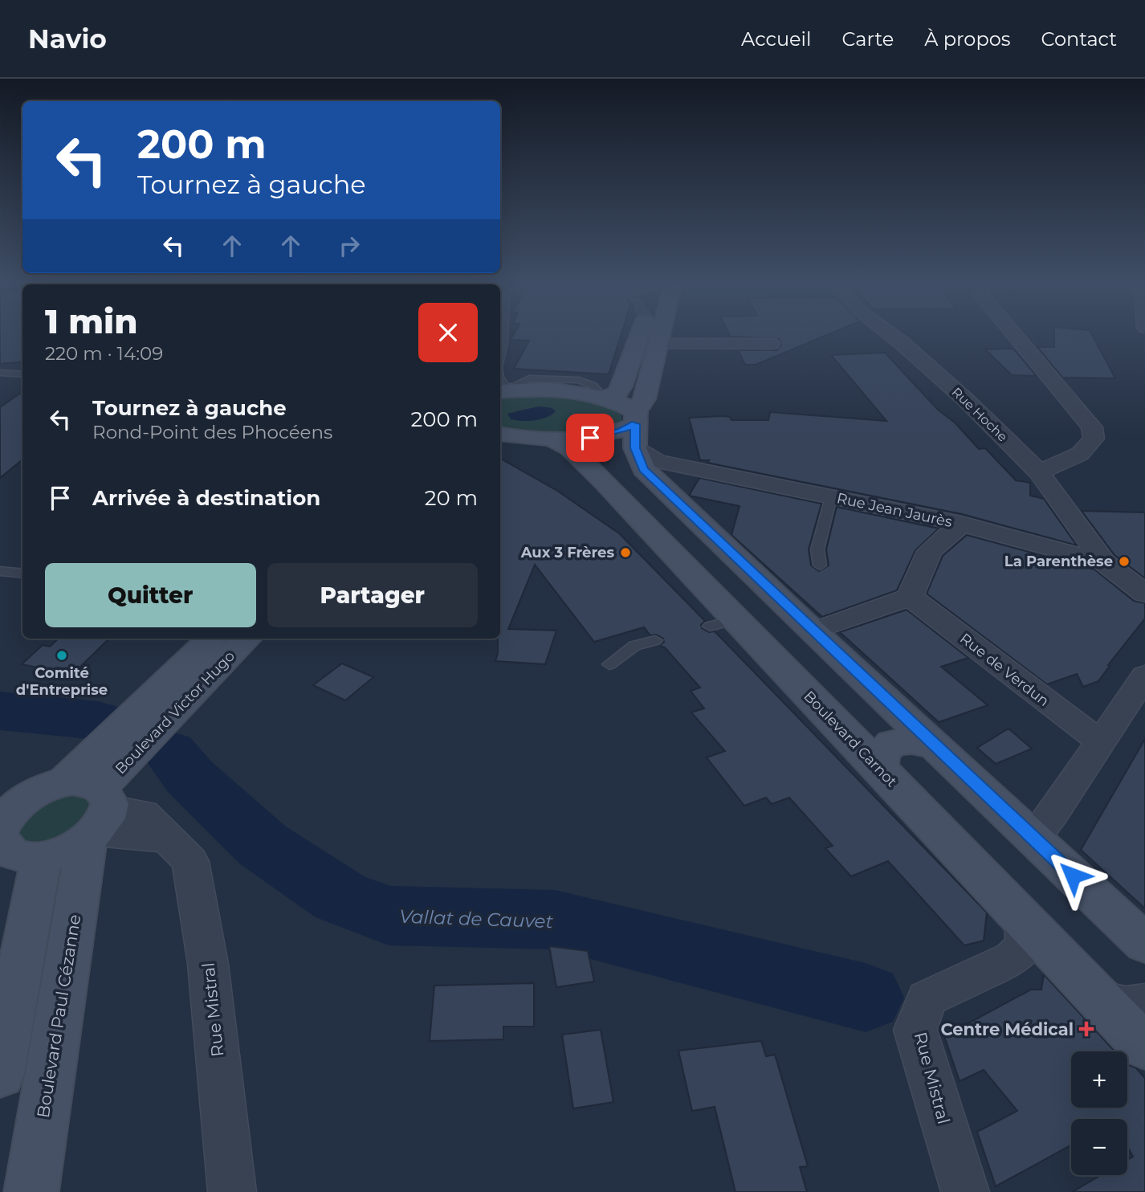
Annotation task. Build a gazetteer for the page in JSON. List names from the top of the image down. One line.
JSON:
{"streets":{"main road":["Boulevard Victor Hugo","Boulevard Carnot","Boulevard Paul Cézanne"],"street":["Rue Hoche","Rue Jean Jaurès","Rue de Verdun","Rue Mistral"]},"crossings":[["Rue Hoche","Rue Jean Jaurès"],["Boulevard Victor Hugo","Rue Mistral"],["Boulevard Victor Hugo","Boulevard Paul Cézanne"],["Boulevard Carnot","Rue Mistral"],["Rue Mistral","Boulevard Paul Cézanne"]],"water":["Vallat de Cauvet"],"places":{"other":["Aux 3 Frères","La Parenthèse","Comité d'Entreprise"],"health":["Centre Médical"]},"page":{"header":"Navio","nav":["Accueil","Carte","À propos","Contact"],"turn":["200 m","Tournez à gauche"],"heading":["1 min","220 m · 14:09"],"list":[{"name":"Tournez à gauche","note":"Rond-Point des Phocéens","value":"200 m"},{"name":"Arrivée à destination","value":"20 m"}],"buttons":["Quitter","Partager"],"map_buttons":["+","−"]}}
